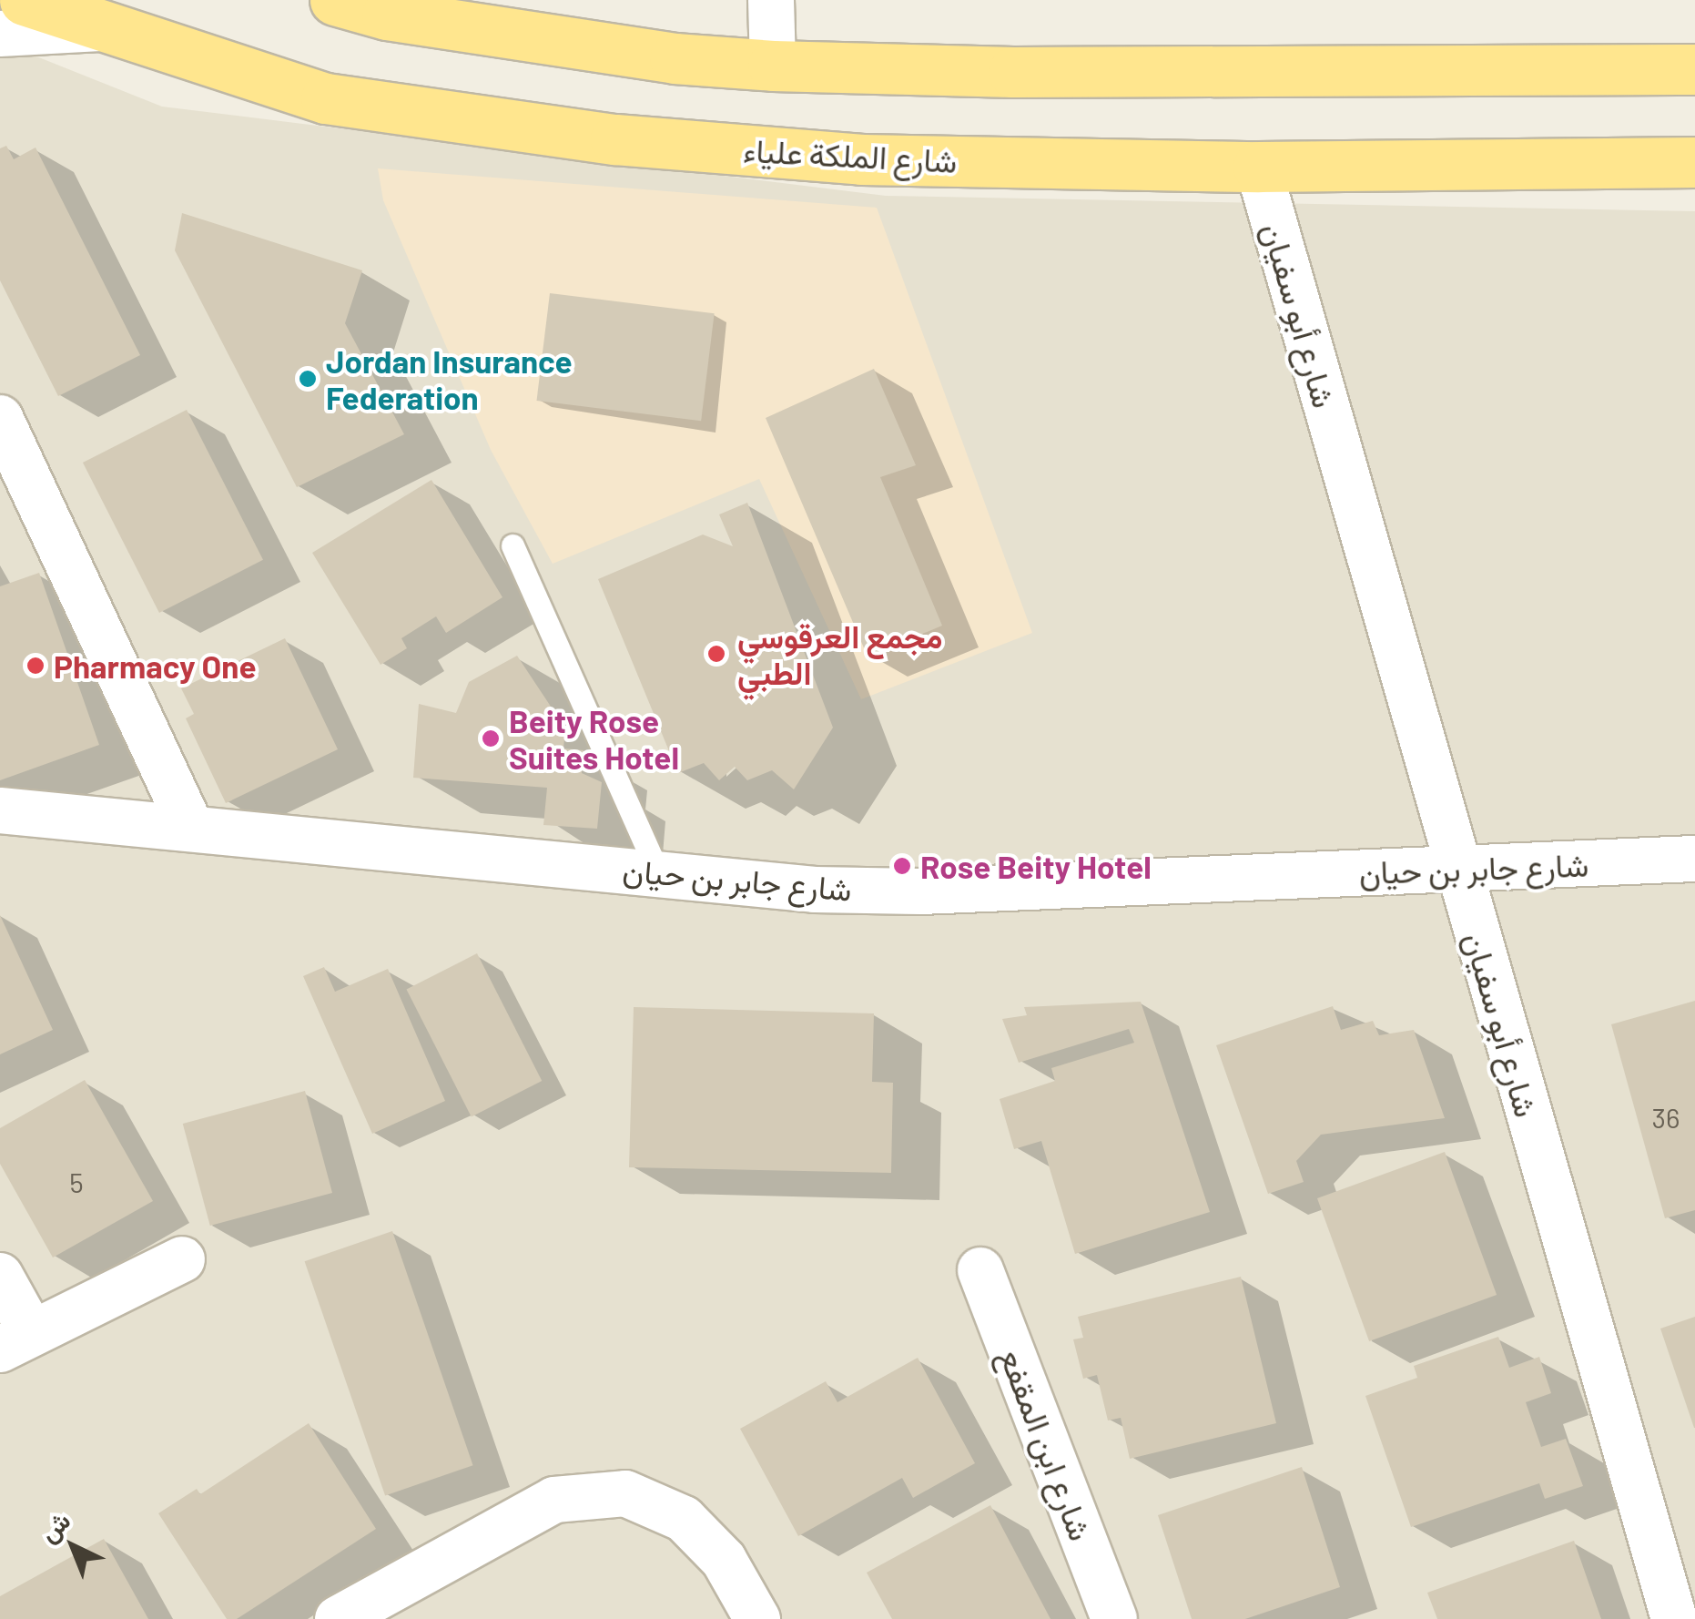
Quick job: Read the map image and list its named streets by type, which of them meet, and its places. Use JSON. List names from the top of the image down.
{
  "streets": {
    "main road": ["شارع الملكة علياء"],
    "street": ["شارع أبو سفيان", "شارع جابر بن حيان", "شارع ابن المقفع"]
  },
  "crossings": [
    ["شارع الملكة علياء", "شارع أبو سفيان"],
    ["شارع أبو سفيان", "شارع جابر بن حيان"]
  ],
  "places": [
    "Jordan Insurance Federation",
    "مجمع العرقوسي الطبي",
    "Pharmacy One",
    "Beity Rose Suites Hotel",
    "Rose Beity Hotel"
  ],
  "house_numbers": ["36", "5"],
  "north": "top left"
}
